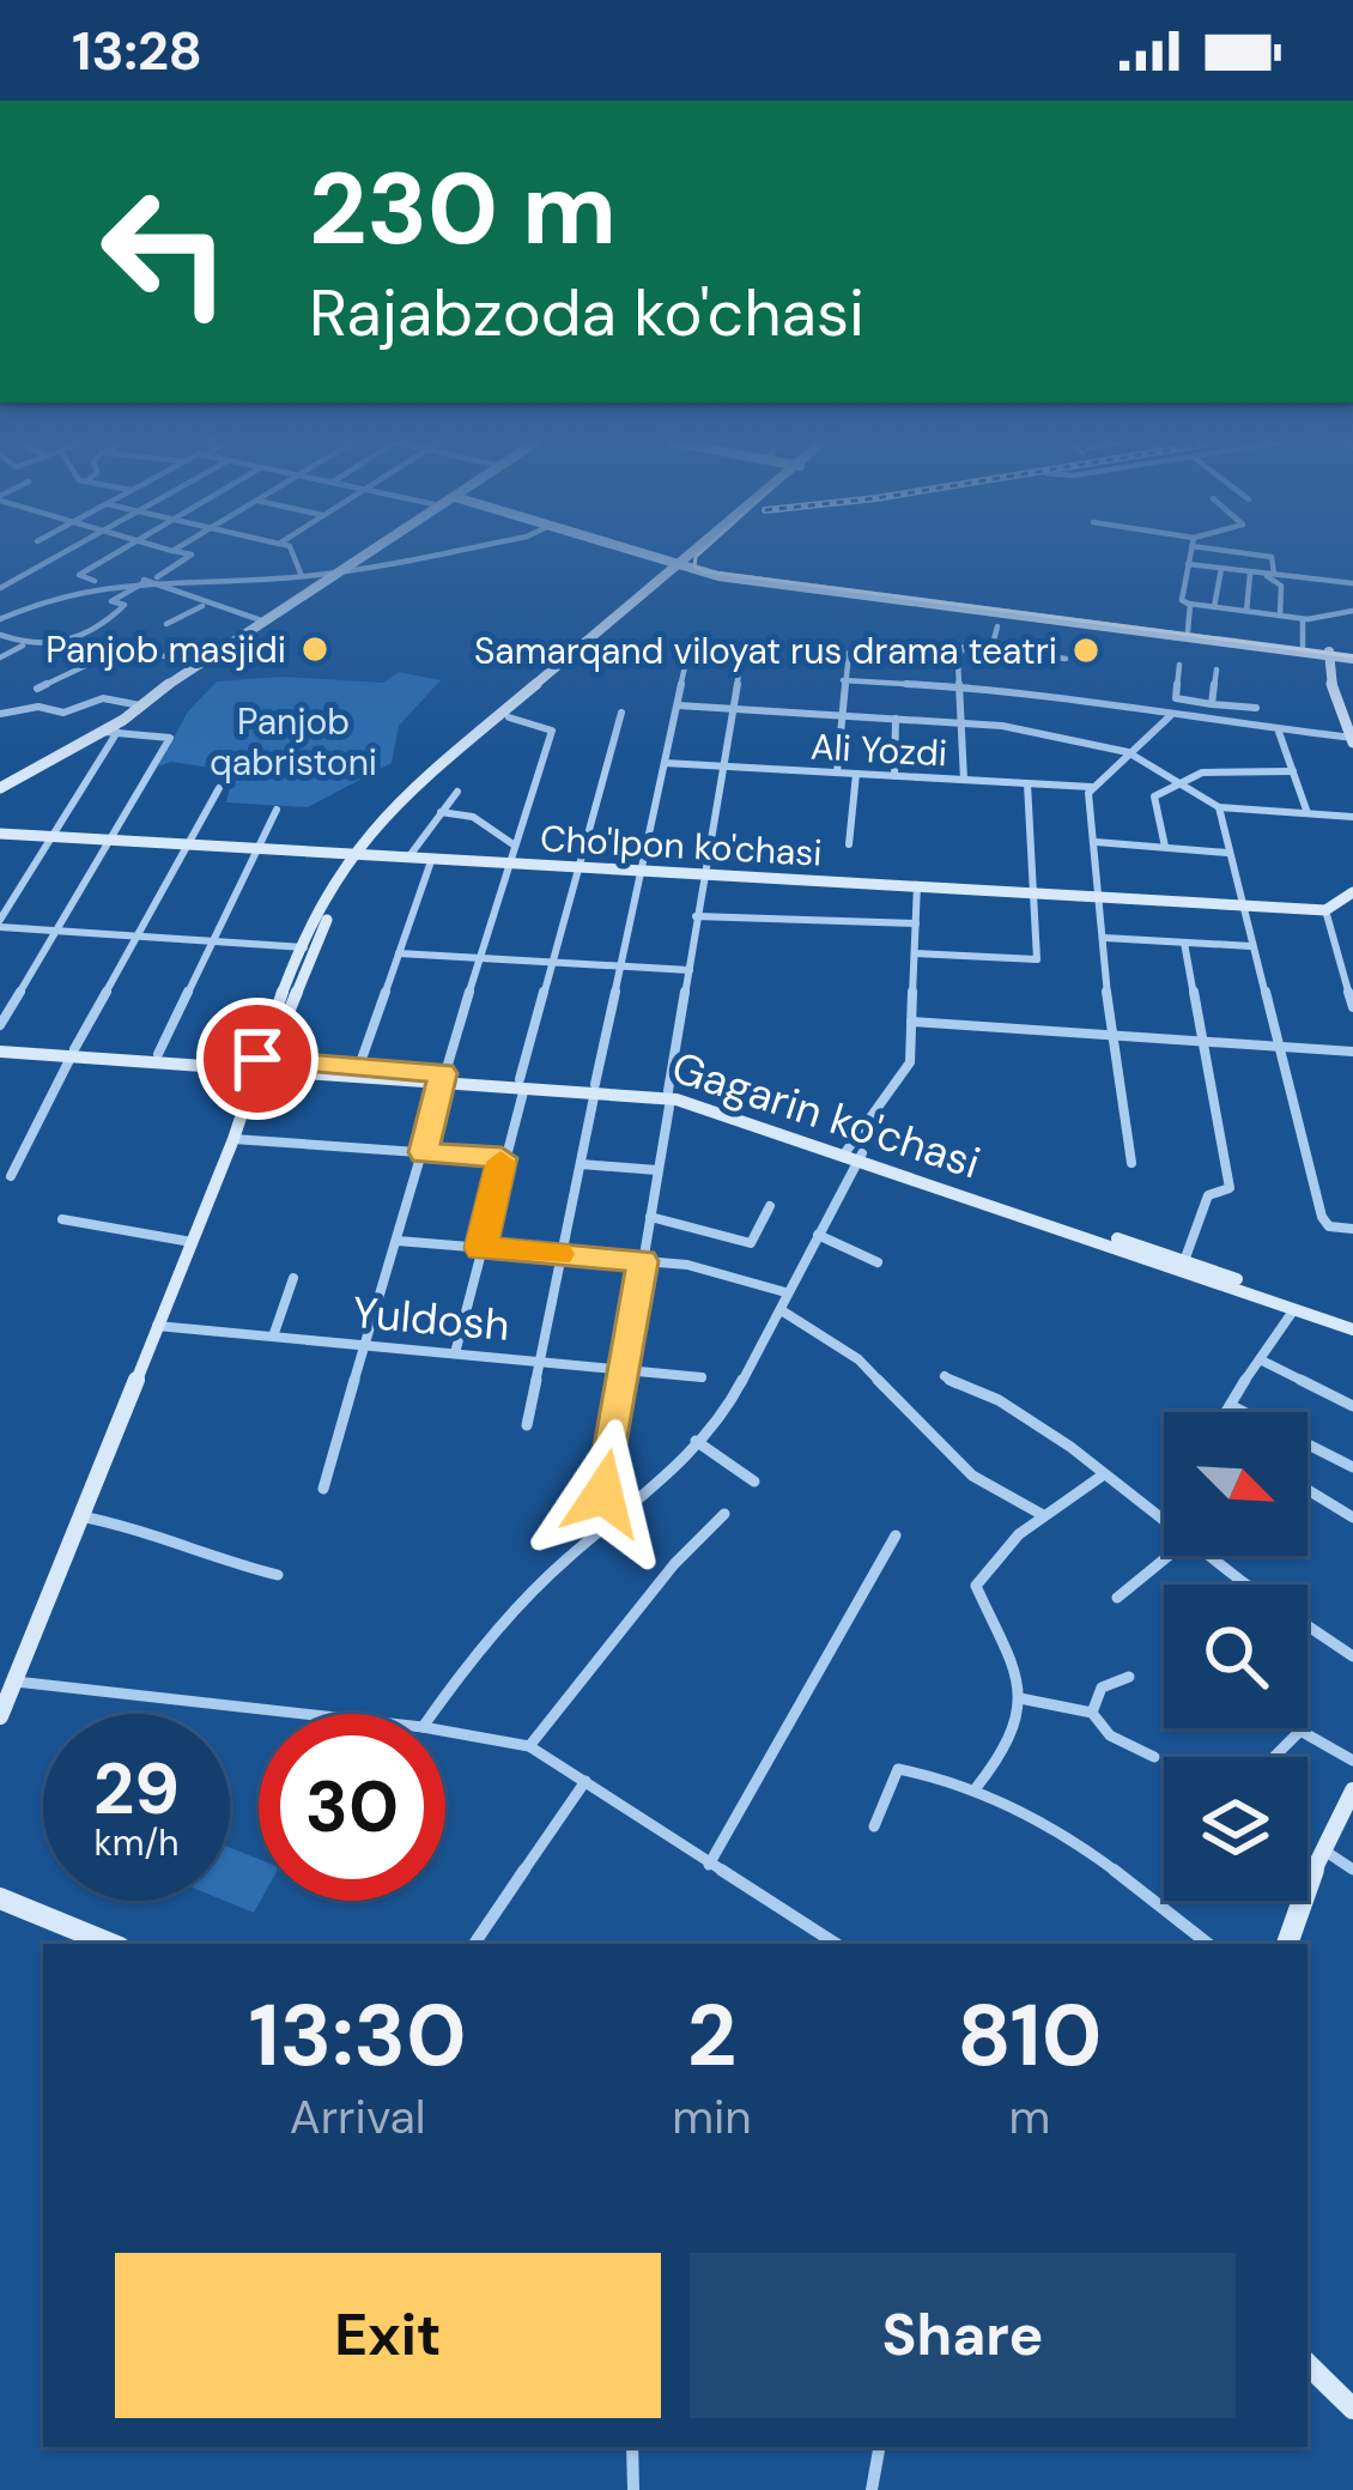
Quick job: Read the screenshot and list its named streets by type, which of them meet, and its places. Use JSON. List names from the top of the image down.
{
  "streets": {
    "main road": ["Cho'lpon ko'chasi", "Gagarin ko'chasi"],
    "street": ["Ali Yozdi", "Yuldosh"]
  },
  "parks": ["Panjob qabristoni"],
  "places": ["Panjob masjidi", "Samarqand viloyat rus drama teatri"],
  "north": "bottom right",
  "page": {
    "status": "13:28",
    "turn": ["230 m", "Rajabzoda ko'chasi"],
    "speed": "29 km/h",
    "limit": "30",
    "eta": [
      "13:30",
      "Arrival",
      "2",
      "min",
      "810",
      "m"
    ],
    "buttons": ["Exit", "Share"]
  }
}
